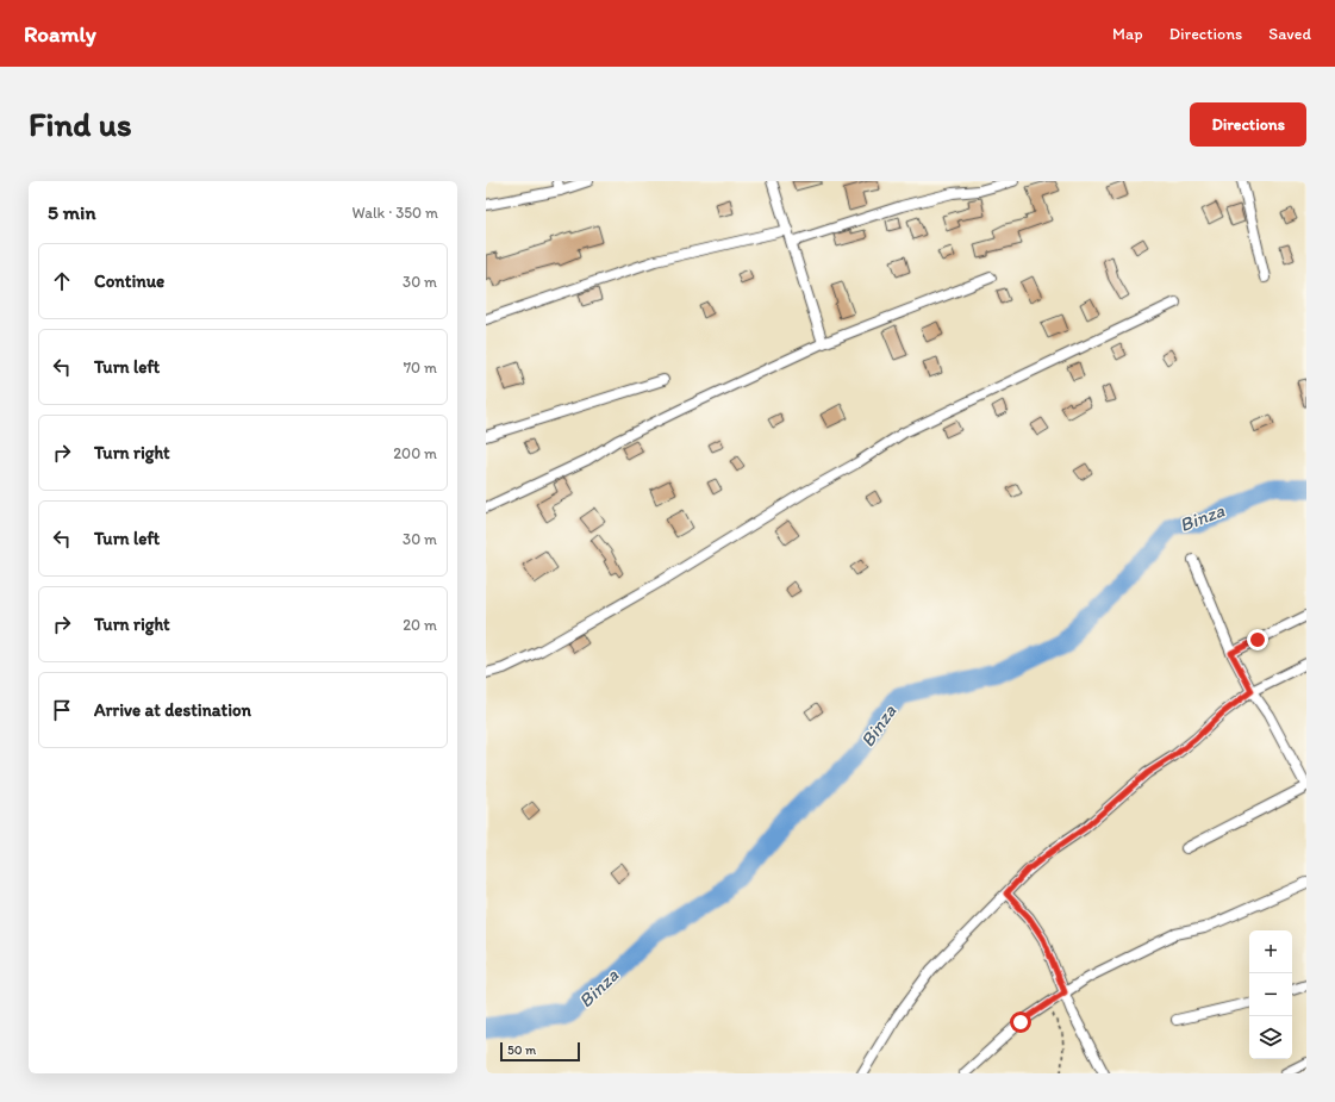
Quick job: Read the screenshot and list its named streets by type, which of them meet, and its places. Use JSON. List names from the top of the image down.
{
  "water": ["Binza"],
  "scale_bar": "50 m",
  "page": {
    "header": "Roamly",
    "nav": ["Map", "Directions", "Saved"],
    "buttons": "Directions",
    "title": "Find us",
    "heading": ["5 min", "Walk · 350 m"],
    "list": [
      ["Continue", "30 m"],
      ["Turn left", "70 m"],
      ["Turn right", "200 m"],
      ["Turn left", "30 m"],
      ["Turn right", "20 m"],
      "Arrive at destination"
    ],
    "map_buttons": ["+", "−"],
    "scale": "50 m"
  }
}
